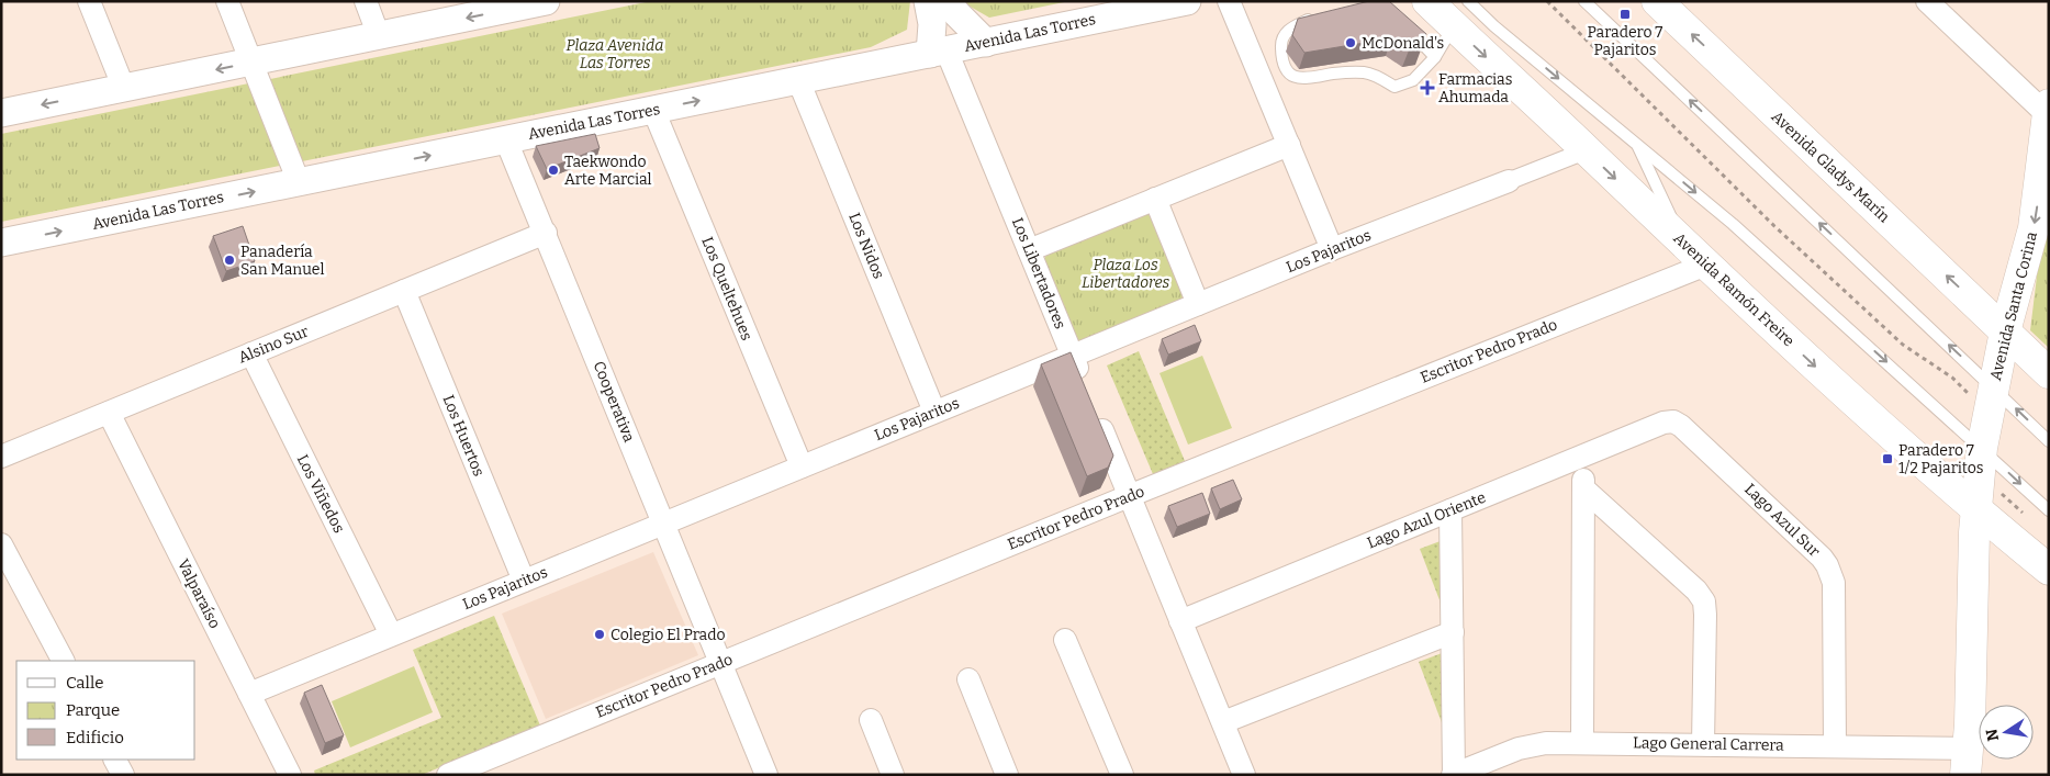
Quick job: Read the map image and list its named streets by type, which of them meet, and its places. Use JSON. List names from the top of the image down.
{
  "streets": {
    "main road": ["Avenida Gladys Marín", "Avenida Ramón Freire", "Avenida Santa Corina"],
    "street": [
      "Avenida Las Torres",
      "Los Nidos",
      "Los Pajaritos",
      "Los Libertadores",
      "Los Queltehues",
      "Alsino Sur",
      "Escritor Pedro Prado",
      "Cooperativa",
      "Los Huertos",
      "Los Viñedos",
      "Lago Azul Oriente",
      "Lago Azul Sur",
      "Valparaíso",
      "Lago General Carrera"
    ]
  },
  "crossings": [
    ["Avenida Las Torres", "Los Nidos"],
    ["Avenida Las Torres", "Los Libertadores"],
    ["Avenida Las Torres", "Los Queltehues"],
    ["Avenida Las Torres", "Cooperativa"],
    ["Avenida Gladys Marín", "Avenida Santa Corina"],
    ["Los Nidos", "Los Pajaritos"],
    ["Los Pajaritos", "Los Libertadores"],
    ["Los Pajaritos", "Los Queltehues"],
    ["Los Pajaritos", "Avenida Ramón Freire"],
    ["Los Pajaritos", "Cooperativa"],
    ["Los Pajaritos", "Los Huertos"],
    ["Los Pajaritos", "Los Viñedos"],
    ["Los Pajaritos", "Valparaíso"],
    ["Avenida Ramón Freire", "Avenida Santa Corina"],
    ["Avenida Ramón Freire", "Escritor Pedro Prado"],
    ["Avenida Santa Corina", "Lago General Carrera"],
    ["Alsino Sur", "Cooperativa"],
    ["Alsino Sur", "Los Huertos"],
    ["Alsino Sur", "Los Viñedos"],
    ["Alsino Sur", "Valparaíso"],
    ["Escritor Pedro Prado", "Cooperativa"],
    ["Lago Azul Oriente", "Lago Azul Sur"],
    ["Lago Azul Sur", "Lago General Carrera"]
  ],
  "one_way": ["Avenida Gladys Marín", "Avenida Ramón Freire"],
  "parks": ["Plaza Avenida Las Torres", "Plaza Los Libertadores"],
  "places": {
    "transit": ["Paradero 7 Pajaritos", "Paradero 7 1/2 Pajaritos"],
    "other": [
      "McDonald's",
      "Taekwondo Arte Marcial",
      "Panadería San Manuel",
      "Colegio El Prado"
    ],
    "health": ["Farmacias Ahumada"]
  },
  "legend": ["Calle", "Parque", "Edificio"],
  "north": "left"
}
